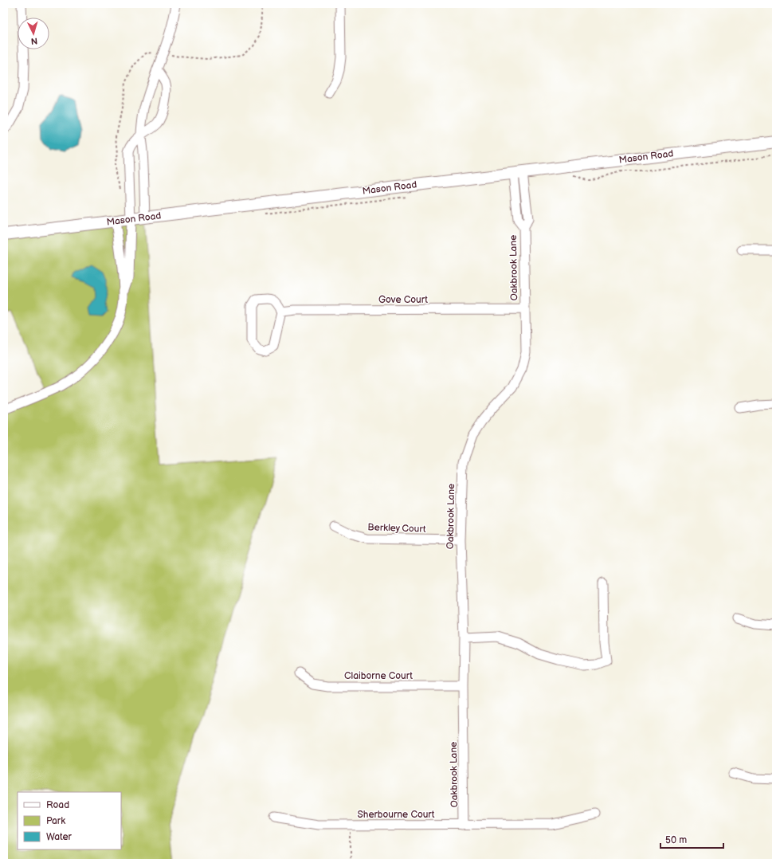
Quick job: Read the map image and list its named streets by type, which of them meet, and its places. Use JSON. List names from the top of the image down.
{
  "streets": {
    "main road": ["Mason Road"],
    "street": [
      "Oakbrook Lane",
      "Gove Court",
      "Berkley Court",
      "Claiborne Court",
      "Sherbourne Court"
    ]
  },
  "crossings": [
    ["Mason Road", "Oakbrook Lane"],
    ["Oakbrook Lane", "Gove Court"],
    ["Oakbrook Lane", "Berkley Court"],
    ["Oakbrook Lane", "Claiborne Court"],
    ["Oakbrook Lane", "Sherbourne Court"]
  ],
  "legend": ["Road", "Park", "Water"],
  "scale_bar": "50 m",
  "north": "bottom"
}
